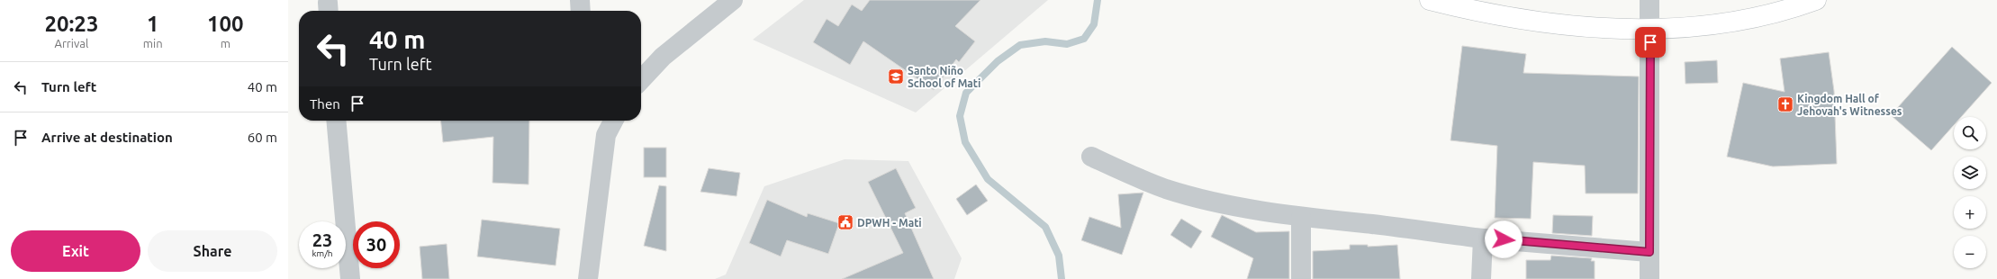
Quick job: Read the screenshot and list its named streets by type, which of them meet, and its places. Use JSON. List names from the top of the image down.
{
  "places": {
    "school or university": ["Santo Niño School of Mati"],
    "church": ["Kingdom Hall of Jehovah's Witnesses"],
    "public building": ["DPWH - Mati"]
  },
  "page": {
    "eta": [
      "20:23",
      "Arrival",
      "1",
      "min",
      "100",
      "m"
    ],
    "turn": ["40 m", "Turn left"],
    "list": [
      {
        "name": "Turn left",
        "value": "40 m"
      },
      {
        "name": "Arrive at destination",
        "value": "60 m"
      }
    ],
    "then": "Then",
    "map_buttons": ["+", "−"],
    "speed": "23 km/h",
    "limit": "30",
    "buttons": ["Exit", "Share"]
  }
}
